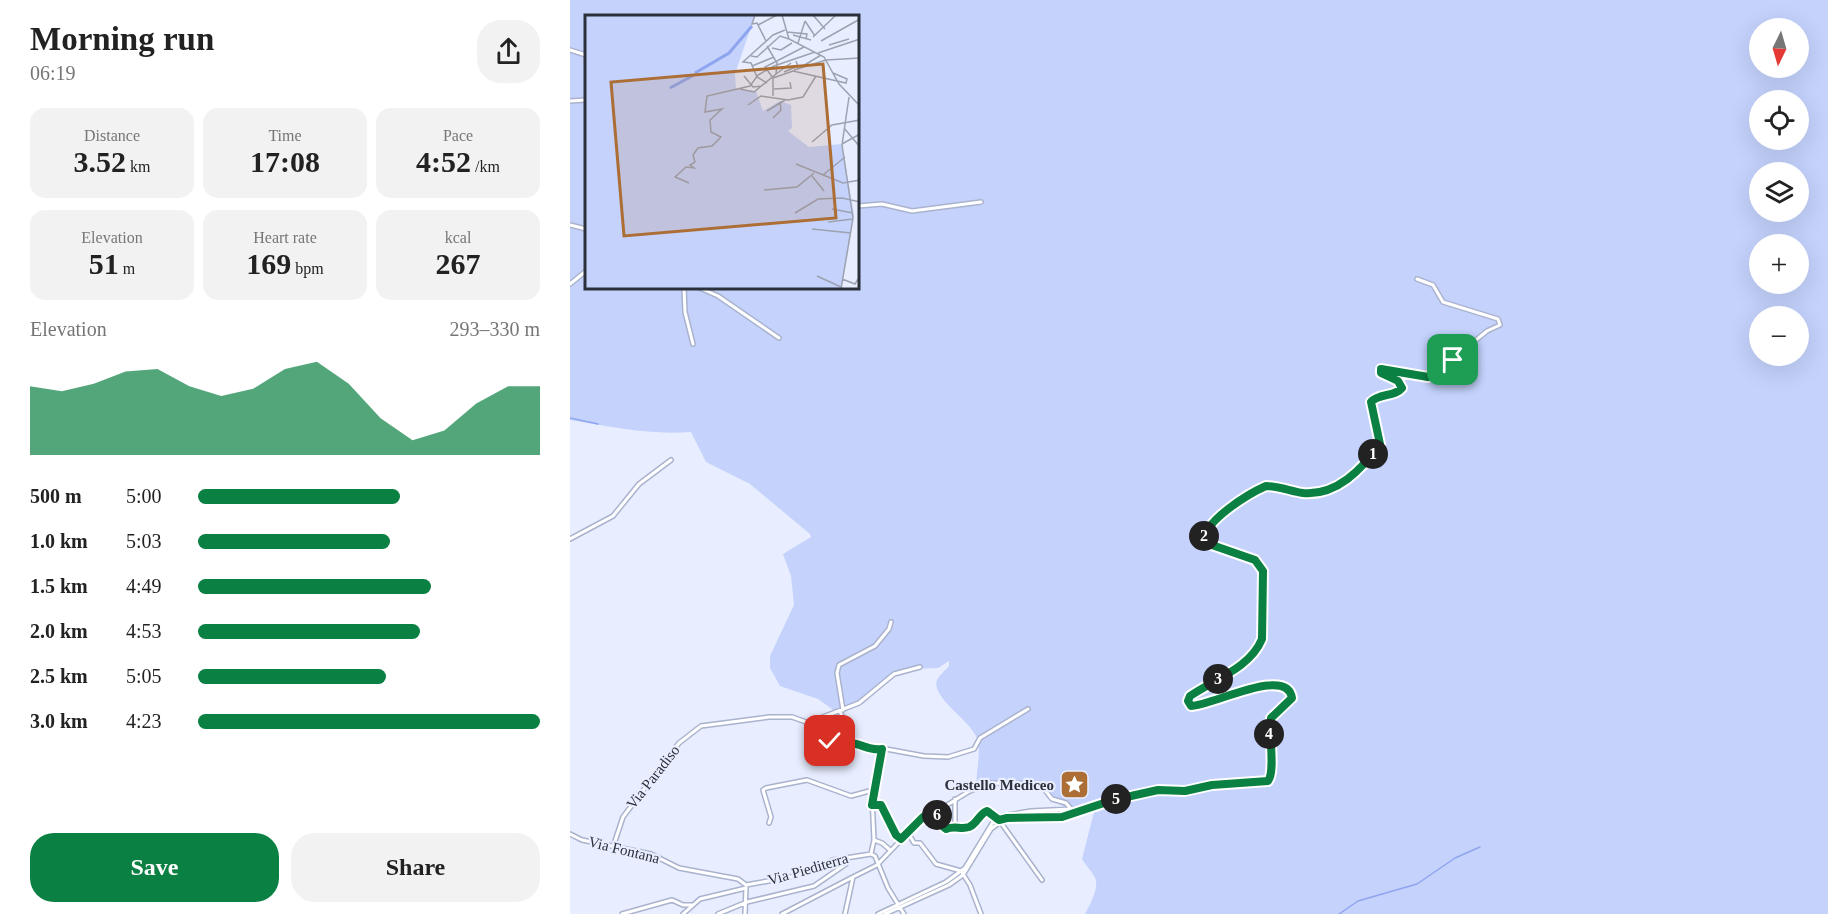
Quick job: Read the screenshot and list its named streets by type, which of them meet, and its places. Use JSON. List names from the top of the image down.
{
  "streets": {
    "street": ["Via Paradiso", "Via Fontana", "Via Piediterra"]
  },
  "crossings": [
    ["Via Paradiso", "Via Fontana"],
    ["Via Fontana", "Via Piediterra"]
  ],
  "places": {
    "place": ["Castello Mediceo"]
  },
  "north": "bottom",
  "page": {
    "heading": ["Morning run", "06:19"],
    "map_buttons": ["+", "−"],
    "stats": [
      ["Distance", "3.52 km"],
      ["Time", "17:08"],
      ["Pace", "4:52 /km"],
      ["Elevation", "51 m"],
      ["Heart rate", "169 bpm"],
      ["kcal", "267"]
    ],
    "chart": ["Elevation", "293–330 m"],
    "pins": [
      "1",
      "2",
      "3",
      "4",
      "5",
      "6"
    ],
    "list": [
      {
        "name": "500 m",
        "note": "5:00"
      },
      {
        "name": "1.0 km",
        "note": "5:03"
      },
      {
        "name": "1.5 km",
        "note": "4:49"
      },
      {
        "name": "2.0 km",
        "note": "4:53"
      },
      {
        "name": "2.5 km",
        "note": "5:05"
      },
      {
        "name": "3.0 km",
        "note": "4:23"
      }
    ],
    "buttons": ["Save", "Share"]
  }
}
